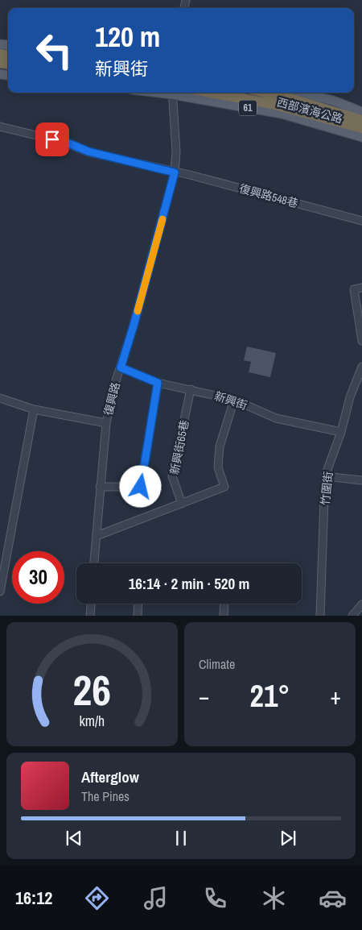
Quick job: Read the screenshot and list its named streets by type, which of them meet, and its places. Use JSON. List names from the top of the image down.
{
  "streets": {
    "highway": ["61"],
    "main road": ["西部濱海公路"],
    "street": [
      "復興路548巷",
      "復興路",
      "新興街",
      "新興街65巷",
      "竹圍街"
    ]
  },
  "crossings": [
    ["61", "西部濱海公路"],
    ["復興路548巷", "復興路"],
    ["復興路", "新興街"],
    ["新興街", "新興街65巷"],
    ["新興街", "竹圍街"]
  ],
  "page": {
    "turn": ["120 m", "新興街"],
    "limit": "30",
    "trip": "16:14 · 2 min · 520 m",
    "tile": "Climate",
    "heat": ["−", "21°", "+"],
    "song": ["Afterglow", "The Pines"],
    "tabs": "16:12",
    "gauge": ["26", "km/h"]
  }
}
